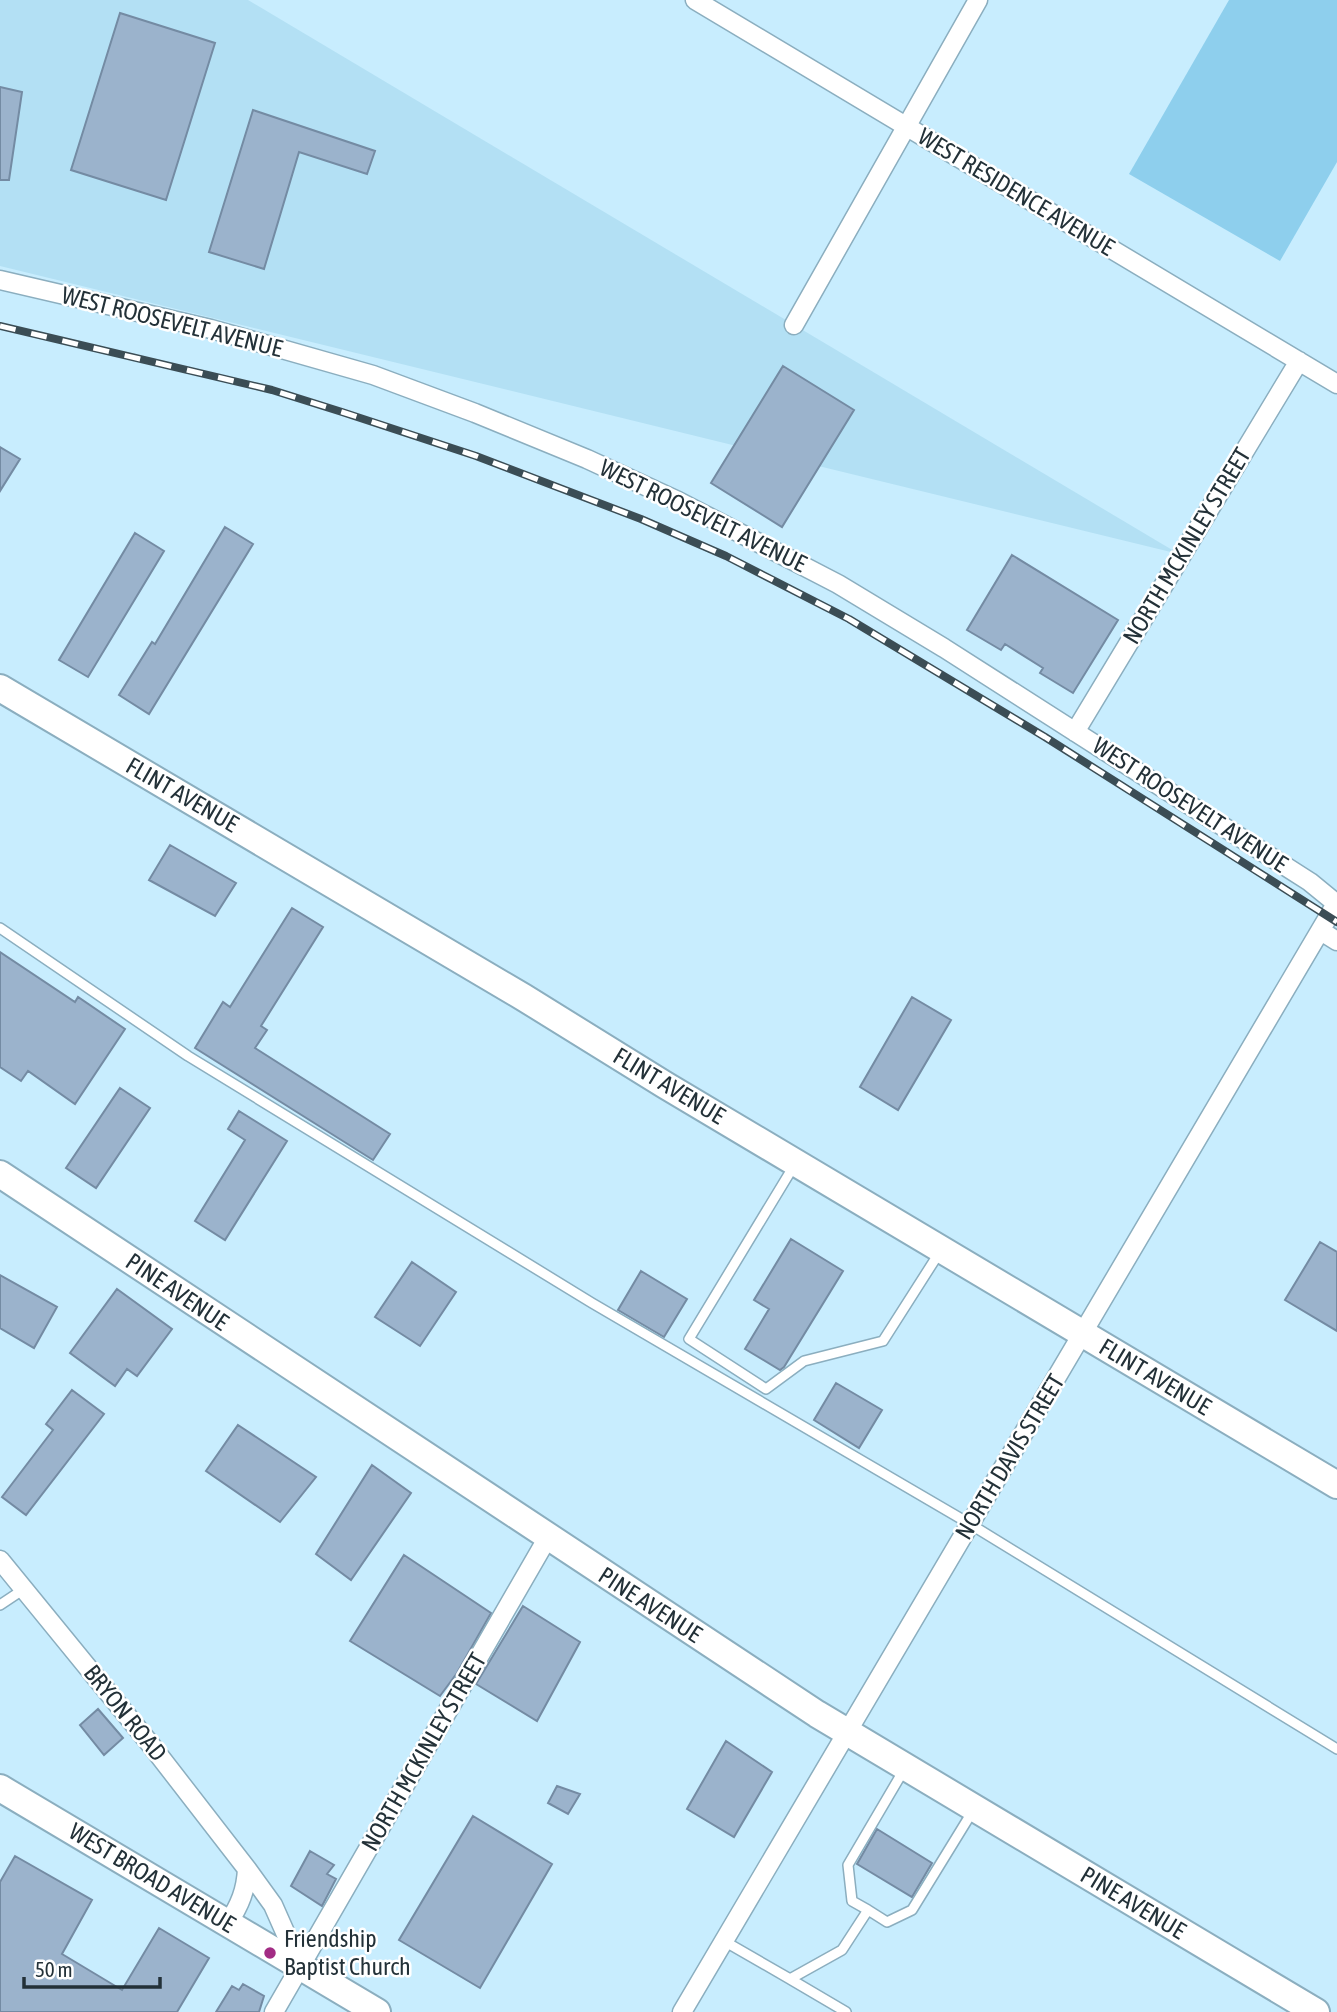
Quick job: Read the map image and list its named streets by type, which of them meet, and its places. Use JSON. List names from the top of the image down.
{
  "streets": {
    "main road": ["FLINT AVENUE", "PINE AVENUE", "WEST BROAD AVENUE"],
    "street": [
      "WEST RESIDENCE AVENUE",
      "WEST ROOSEVELT AVENUE",
      "NORTH MCKINLEY STREET",
      "NORTH DAVIS STREET",
      "BRYON ROAD"
    ]
  },
  "crossings": [
    ["WEST RESIDENCE AVENUE", "NORTH MCKINLEY STREET"],
    ["WEST ROOSEVELT AVENUE", "NORTH MCKINLEY STREET"],
    ["WEST ROOSEVELT AVENUE", "NORTH DAVIS STREET"],
    ["NORTH MCKINLEY STREET", "PINE AVENUE"],
    ["NORTH MCKINLEY STREET", "BRYON ROAD"],
    ["NORTH MCKINLEY STREET", "WEST BROAD AVENUE"],
    ["FLINT AVENUE", "NORTH DAVIS STREET"],
    ["PINE AVENUE", "NORTH DAVIS STREET"],
    ["BRYON ROAD", "WEST BROAD AVENUE"]
  ],
  "places": ["Friendship Baptist Church"],
  "scale_bar": "50 m"
}
